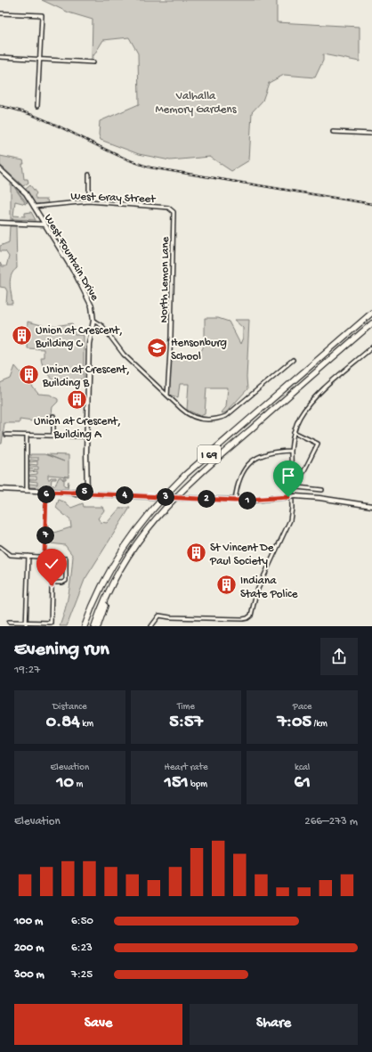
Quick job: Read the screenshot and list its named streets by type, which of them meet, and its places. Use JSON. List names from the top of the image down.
{
  "streets": {
    "highway": ["I 69"],
    "street": ["West Gray Street", "West Fountain Drive", "North Lemon Lane"]
  },
  "crossings": [
    ["West Gray Street", "West Fountain Drive"],
    ["West Gray Street", "North Lemon Lane"]
  ],
  "parks": ["Valhalla Memory Gardens"],
  "places": {
    "building": [
      "Union at Crescent, Building C",
      "Union at Crescent, Building B",
      "Union at Crescent, Building A",
      "St Vincent De Paul Society",
      "Indiana State Police"
    ],
    "school or university": ["Hensonburg School"]
  },
  "page": {
    "pins": [
      "5",
      "6",
      "4",
      "3",
      "2",
      "1",
      "7"
    ],
    "heading": ["Evening run", "19:27"],
    "stats": [
      ["Distance", "0.84 km"],
      ["Time", "5:57"],
      ["Pace", "7:05 /km"],
      ["Elevation", "10 m"],
      ["Heart rate", "151 bpm"],
      ["kcal", "61"]
    ],
    "chart": ["Elevation", "266–273 m"],
    "list": [
      {
        "name": "100 m",
        "note": "6:50"
      },
      {
        "name": "200 m",
        "note": "6:23"
      },
      {
        "name": "300 m",
        "note": "7:25"
      }
    ],
    "buttons": ["Save", "Share"]
  }
}
